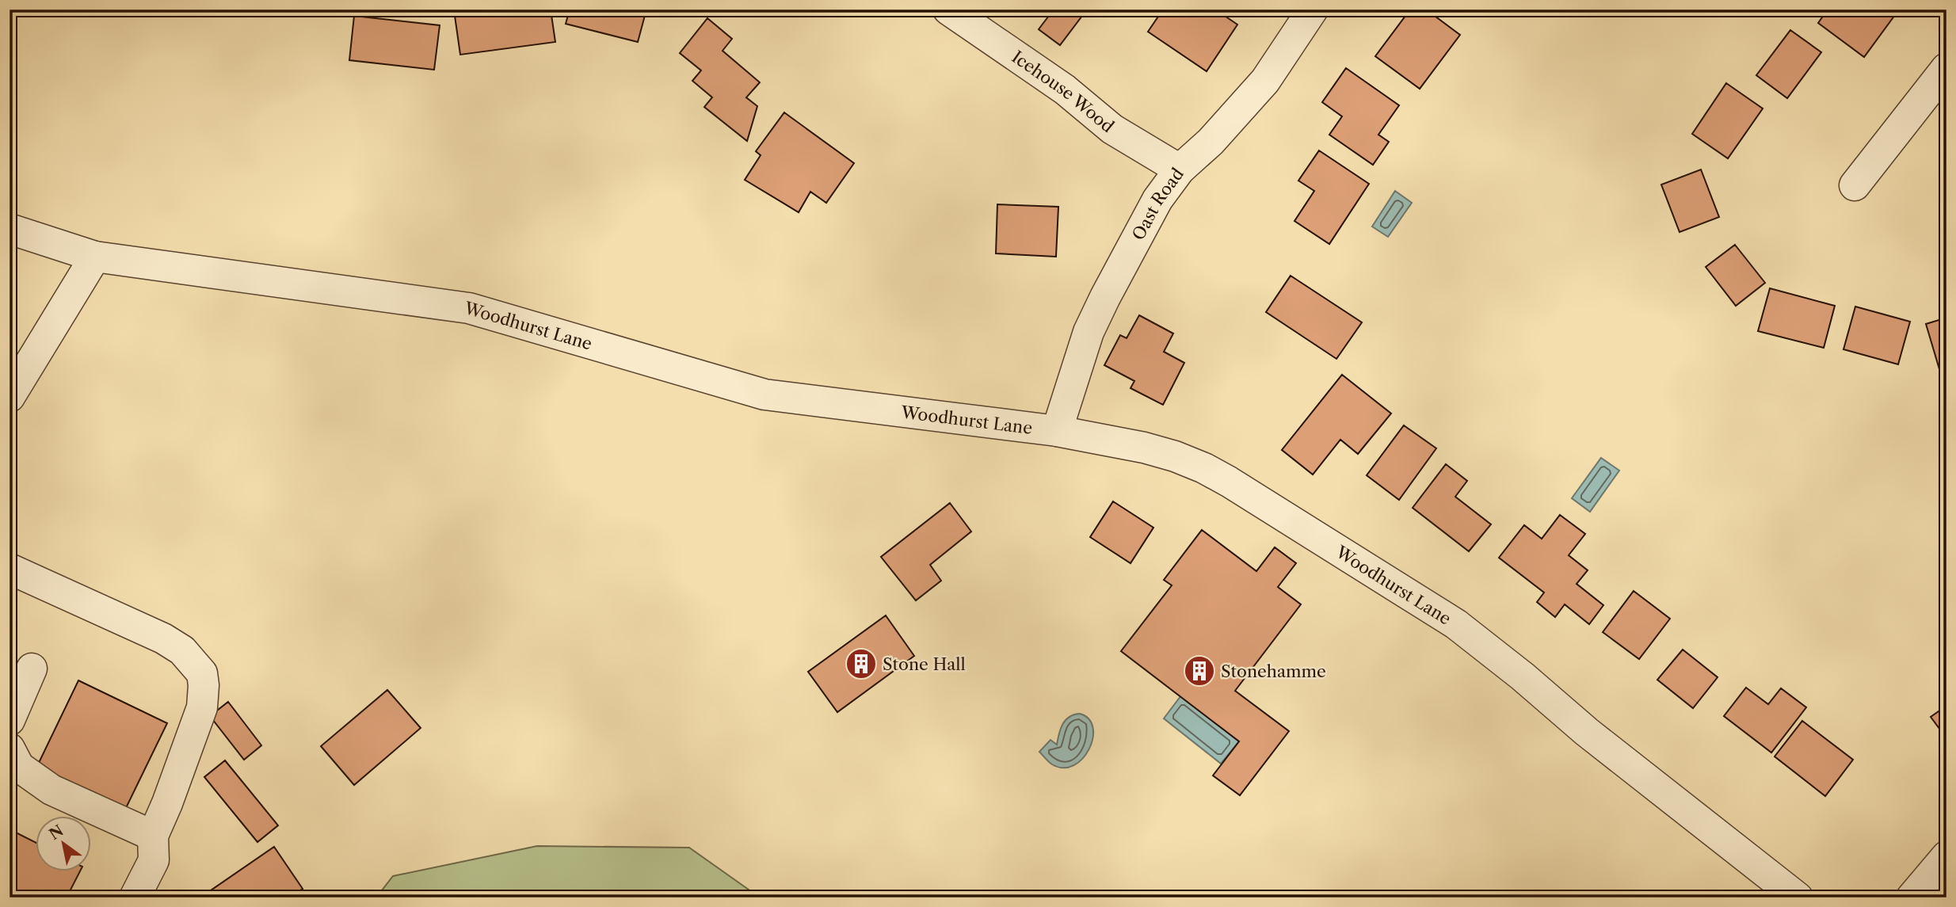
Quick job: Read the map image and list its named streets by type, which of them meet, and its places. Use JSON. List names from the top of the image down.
{
  "streets": {
    "street": ["Icehouse Wood", "Oast Road", "Woodhurst Lane"]
  },
  "crossings": [
    ["Icehouse Wood", "Oast Road"],
    ["Oast Road", "Woodhurst Lane"]
  ],
  "places": {
    "building": ["Stone Hall", "Stonehamme"]
  },
  "north": "top left"
}
